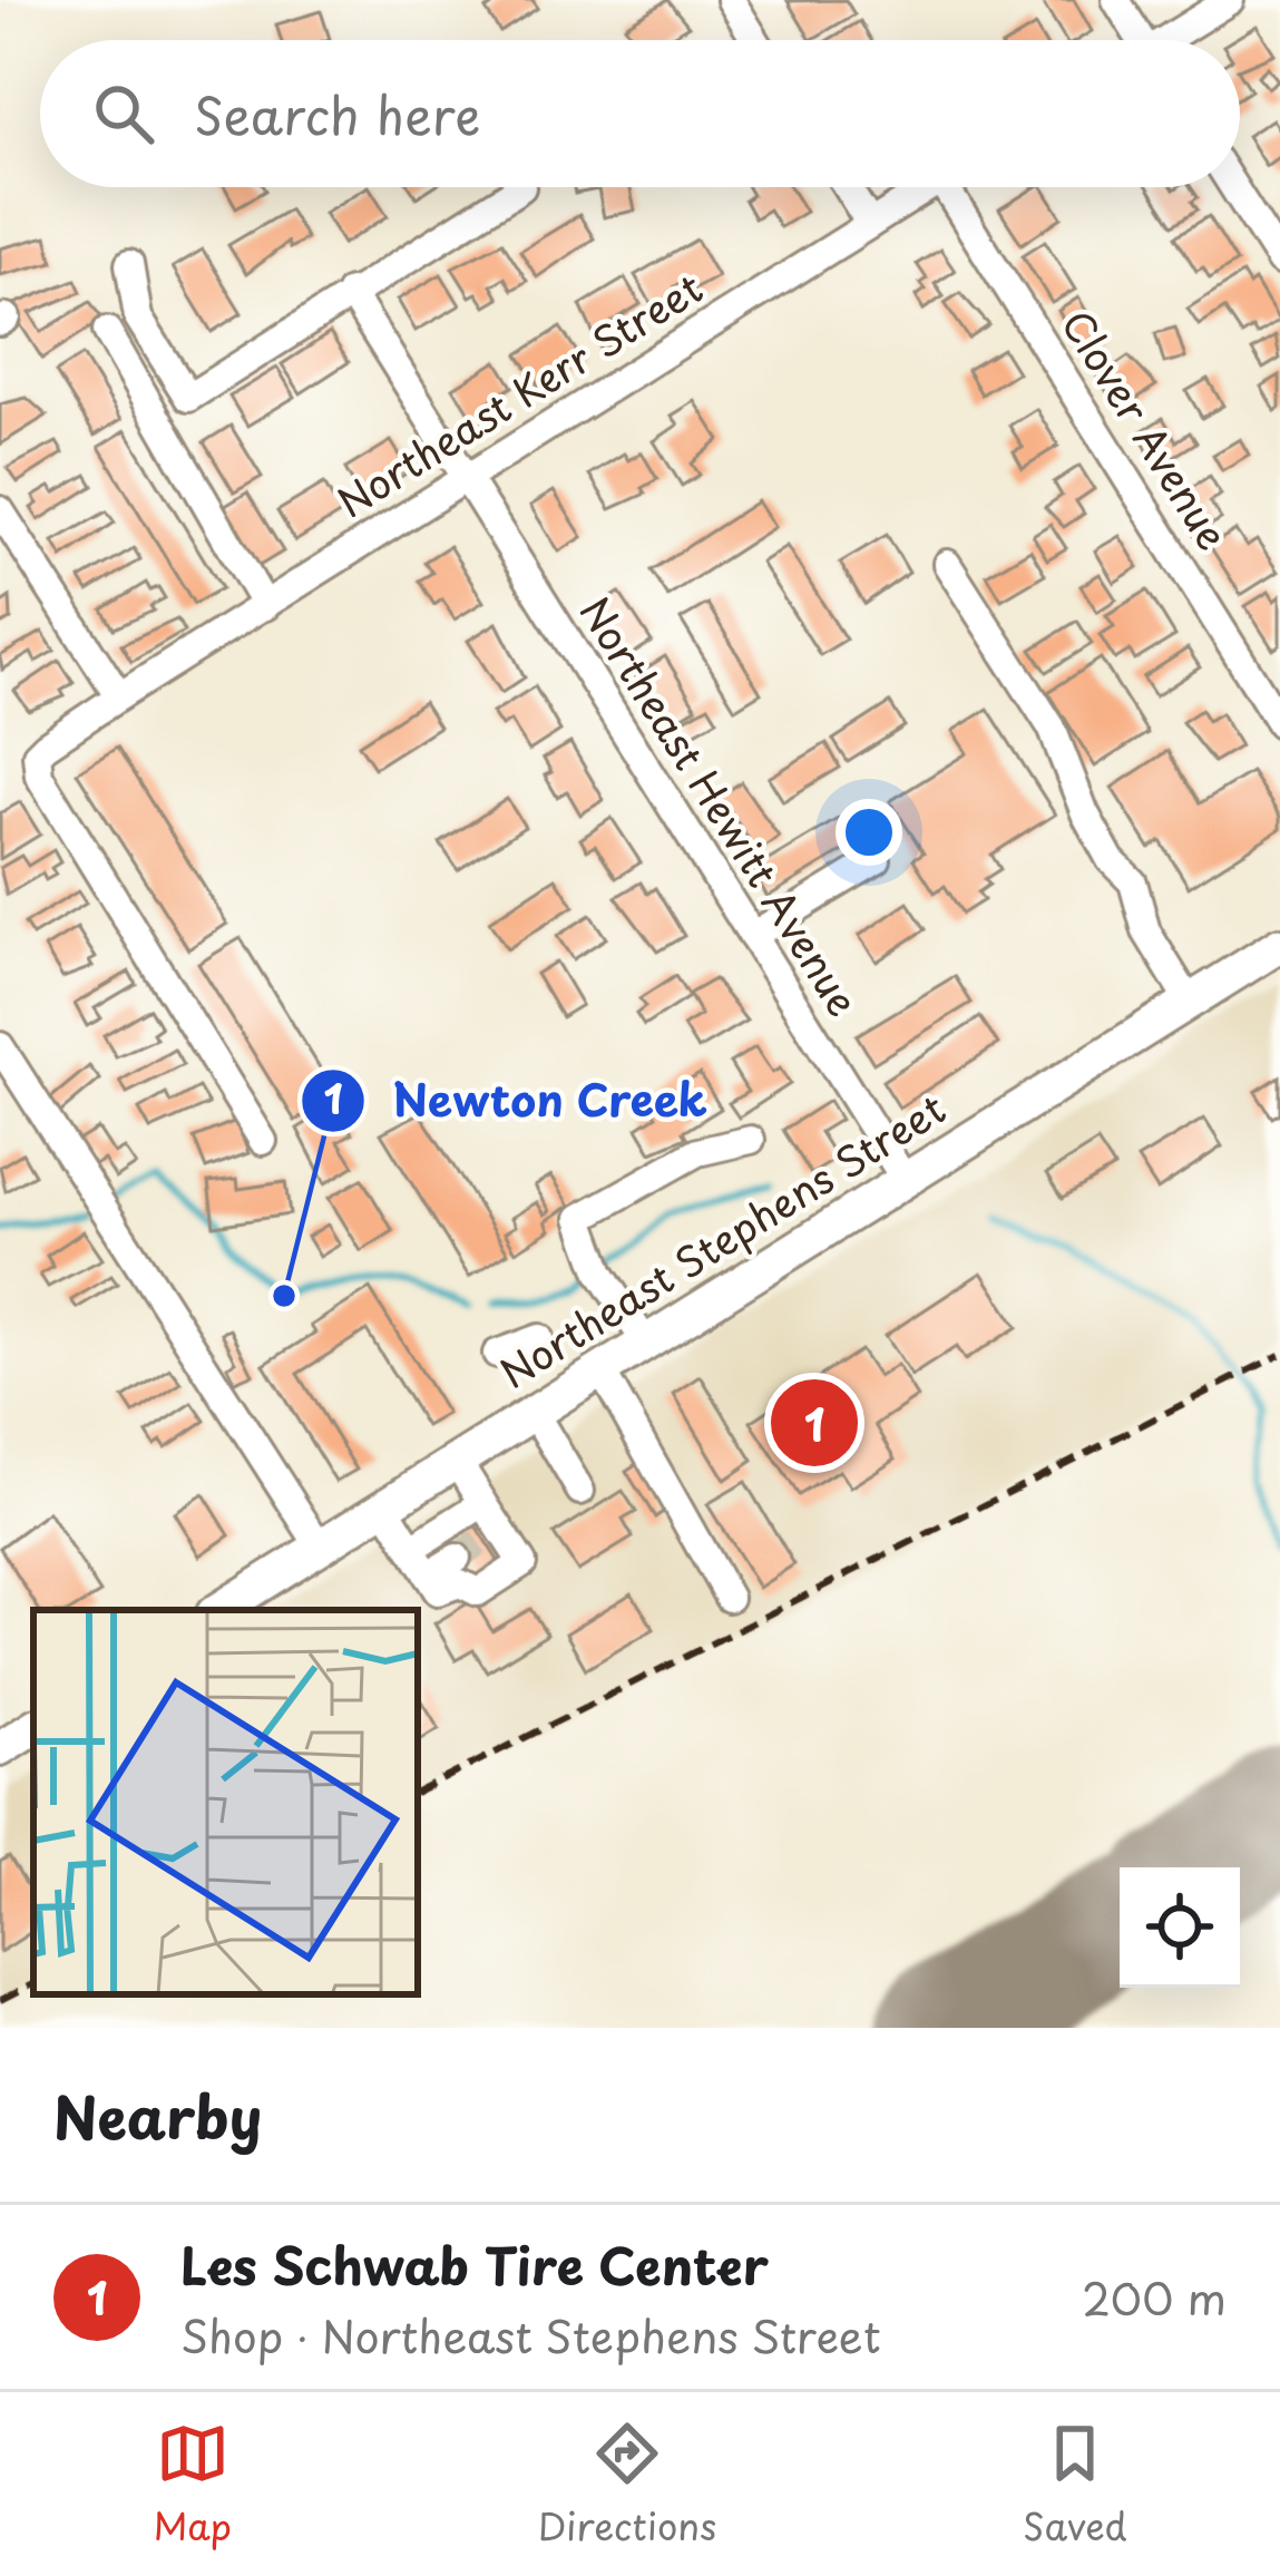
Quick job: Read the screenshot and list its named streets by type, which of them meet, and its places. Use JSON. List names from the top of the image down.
{
  "streets": {
    "main road": ["Northeast Stephens Street"],
    "street": ["Northeast Kerr Street", "Clover Avenue", "Northeast Hewitt Avenue"]
  },
  "crossings": [
    ["Northeast Kerr Street", "Northeast Hewitt Avenue"],
    ["Northeast Hewitt Avenue", "Northeast Stephens Street"]
  ],
  "places": ["Newton Creek"],
  "page": {
    "search": "Search here",
    "pins": "1",
    "heading": "Nearby",
    "list": [
      {
        "mark": "1",
        "name": "Les Schwab Tire Center",
        "note": "Shop · Northeast Stephens Street",
        "value": "200 m"
      }
    ],
    "nav": ["Map", "Directions", "Saved"]
  }
}
